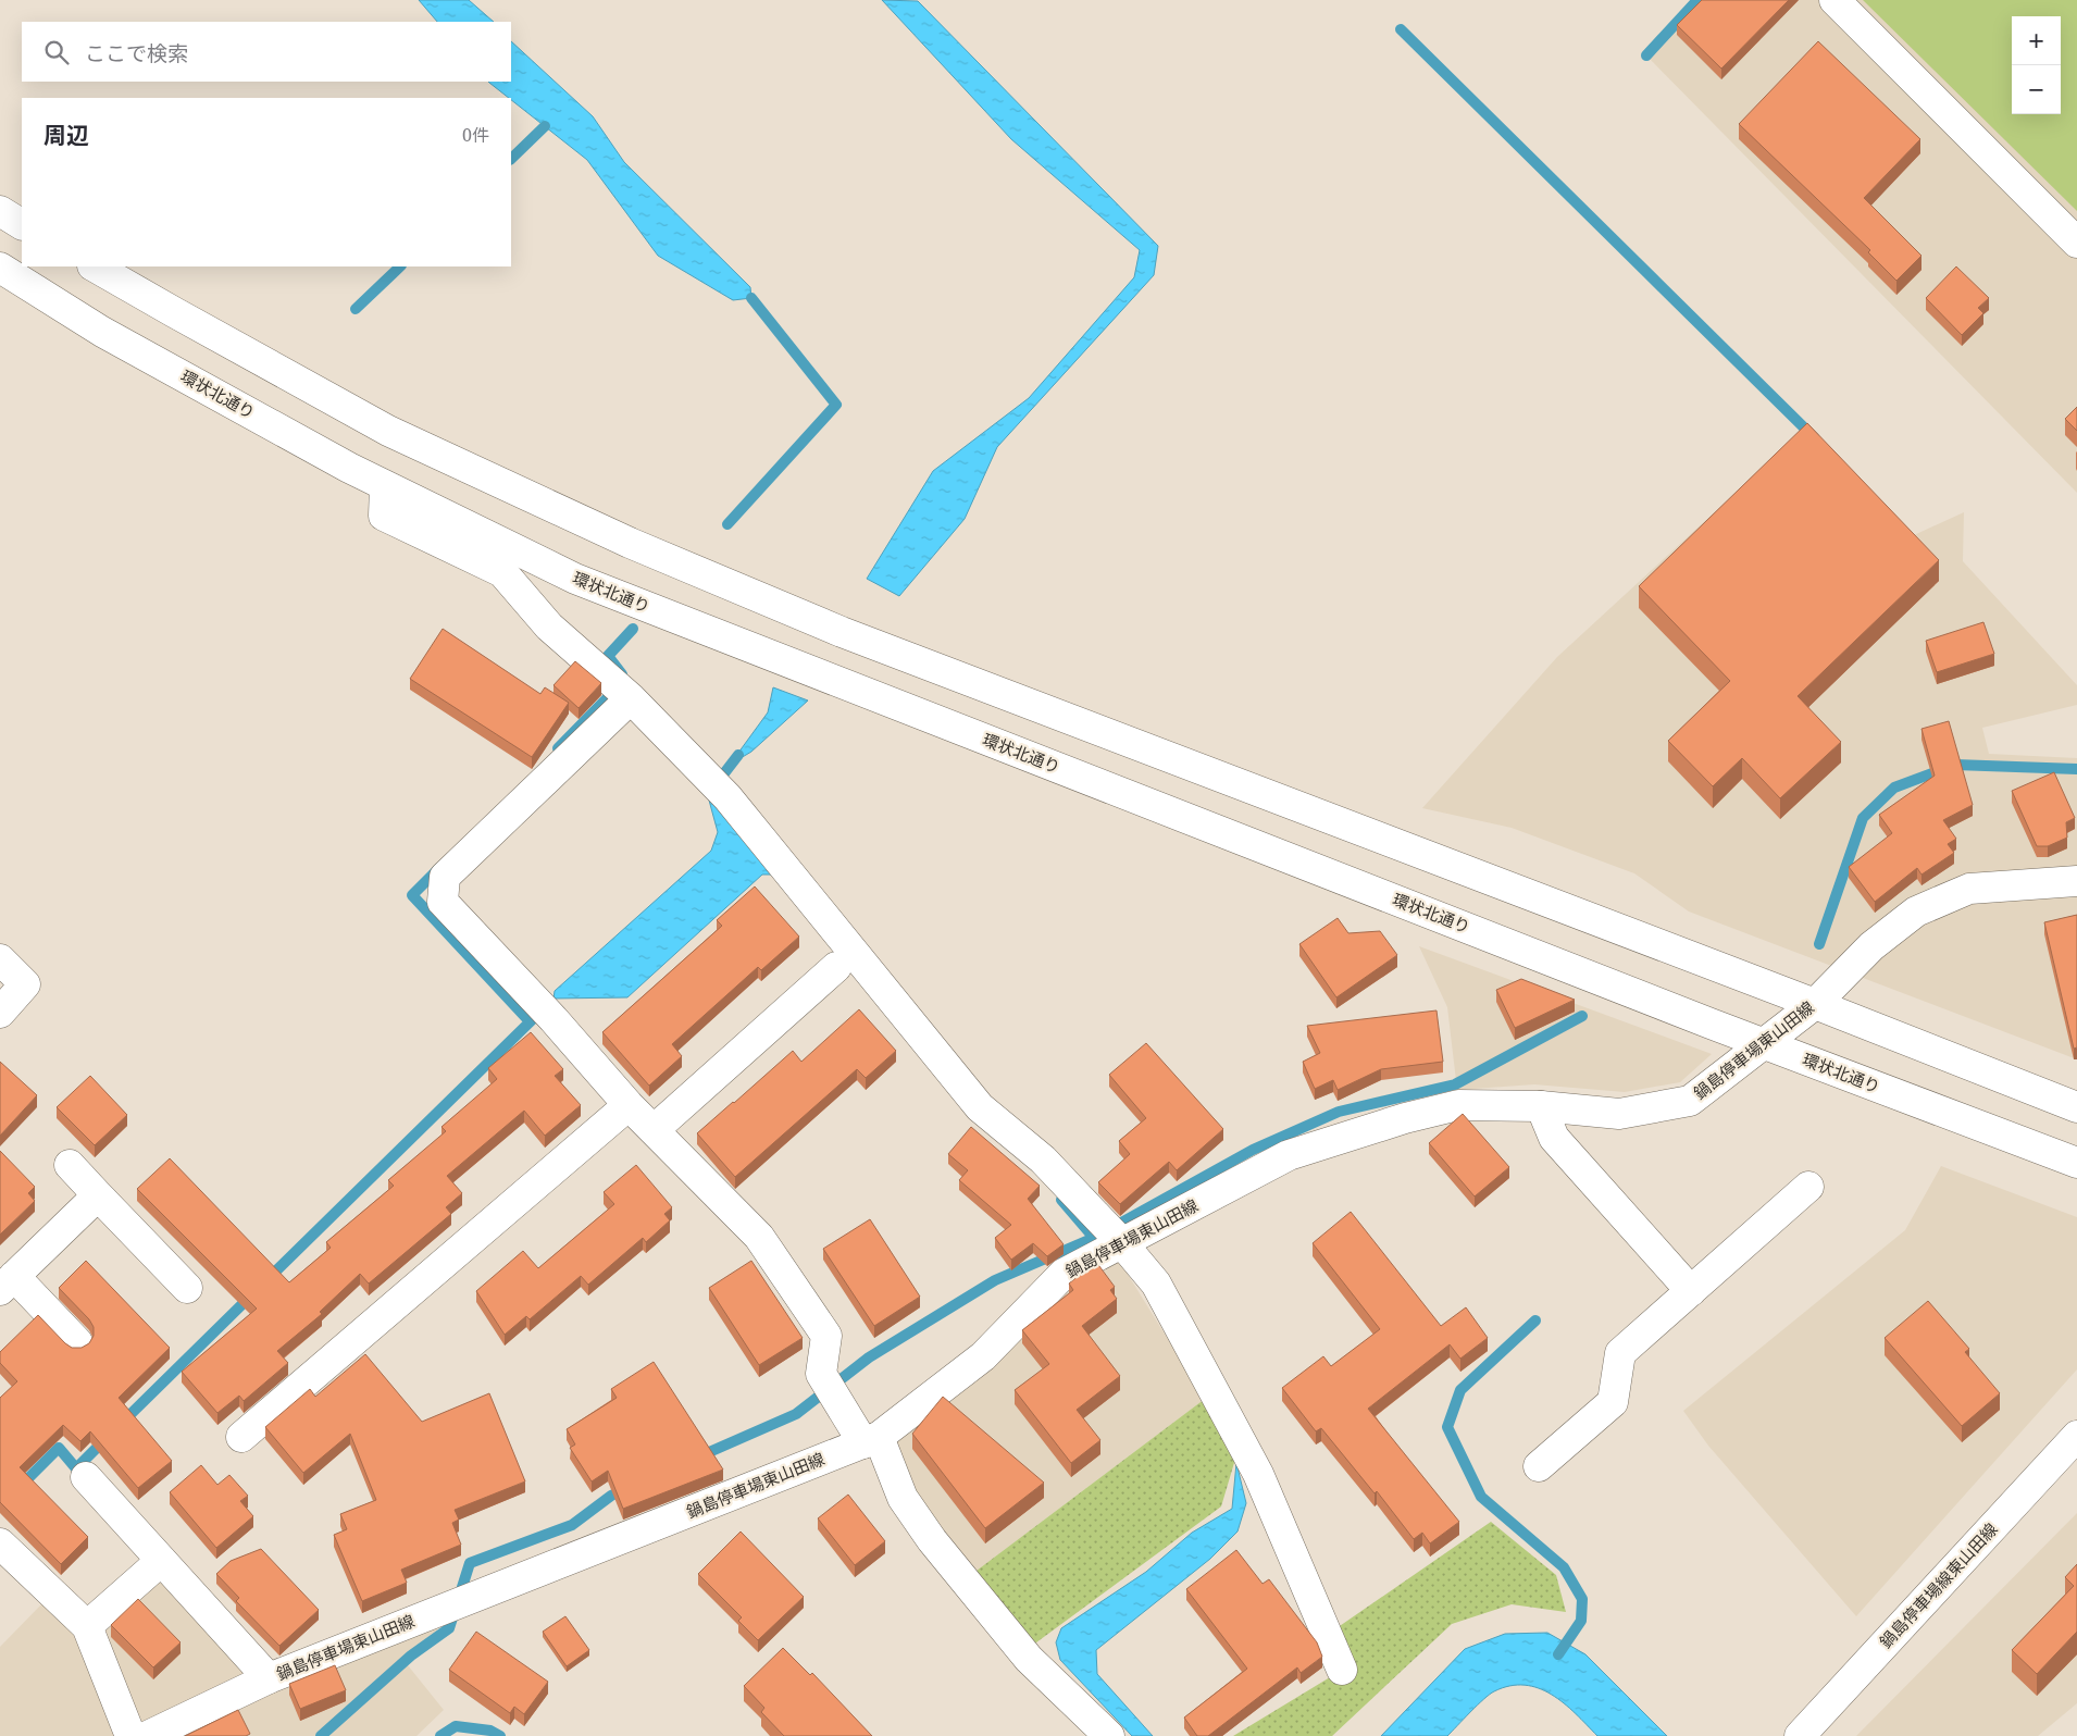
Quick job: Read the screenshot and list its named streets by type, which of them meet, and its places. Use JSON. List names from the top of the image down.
{
  "streets": {
    "main road": ["環状北通り", "鍋島停車場東山田線", "鍋島停車場線東山田線"]
  },
  "crossings": [
    ["環状北通り", "鍋島停車場東山田線"]
  ],
  "page": {
    "map_buttons": ["+", "−"],
    "search": "ここで検索",
    "heading": ["周辺", "0件"]
  }
}
